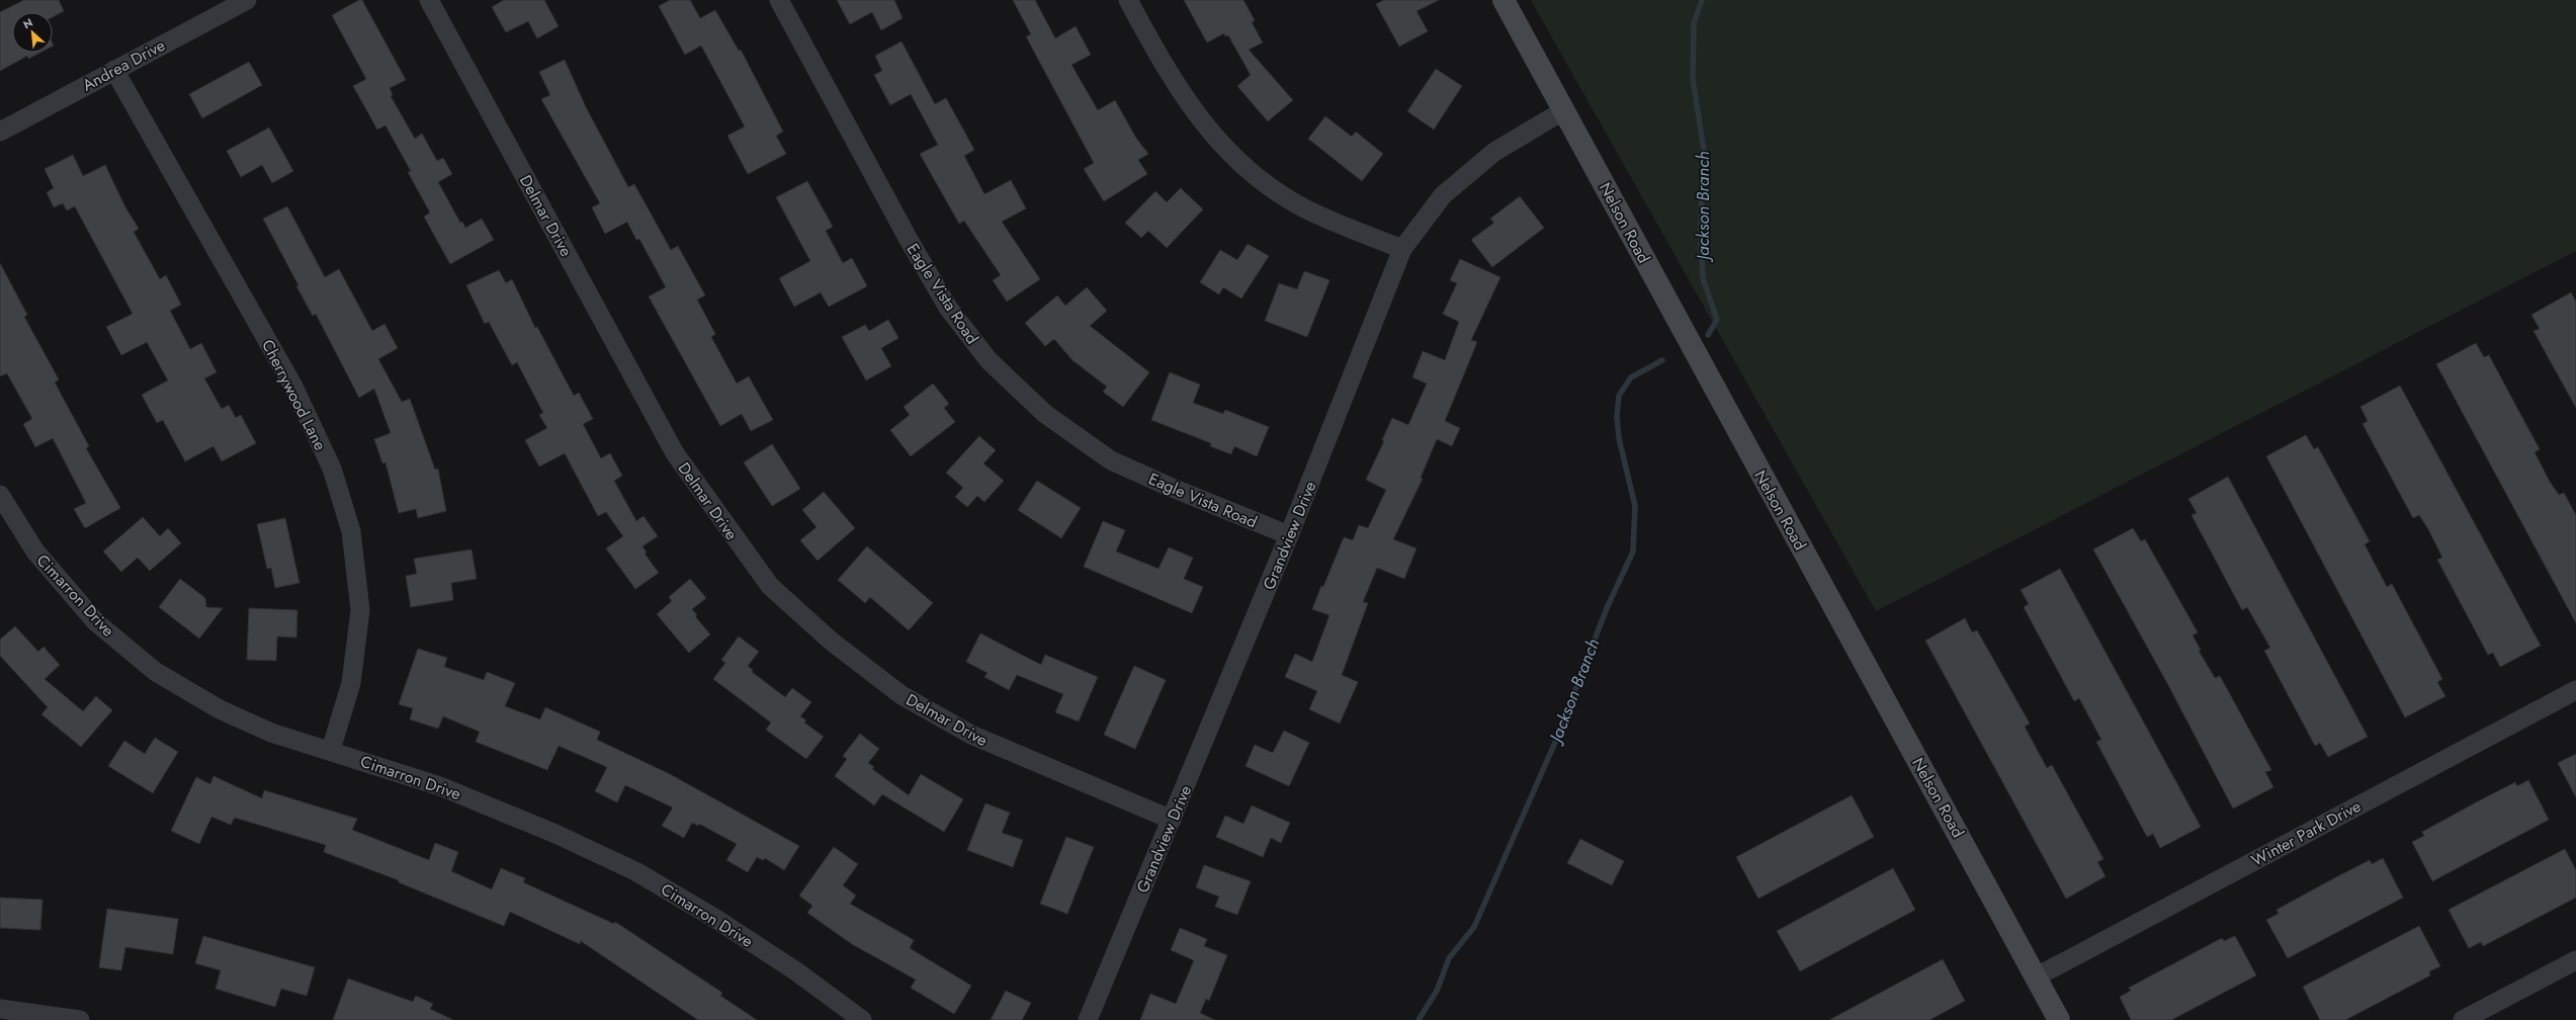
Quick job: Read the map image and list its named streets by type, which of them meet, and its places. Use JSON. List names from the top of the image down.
{
  "streets": {
    "street": [
      "Andrea Drive",
      "Delmar Drive",
      "Nelson Road",
      "Eagle Vista Road",
      "Cherrywood Lane",
      "Grandview Drive",
      "Cimarron Drive",
      "Winter Park Drive"
    ]
  },
  "crossings": [
    ["Andrea Drive", "Cherrywood Lane"],
    ["Delmar Drive", "Grandview Drive"],
    ["Nelson Road", "Grandview Drive"],
    ["Nelson Road", "Winter Park Drive"],
    ["Eagle Vista Road", "Grandview Drive"],
    ["Cherrywood Lane", "Cimarron Drive"]
  ],
  "water": ["Jackson Branch"],
  "north": "top left"
}
